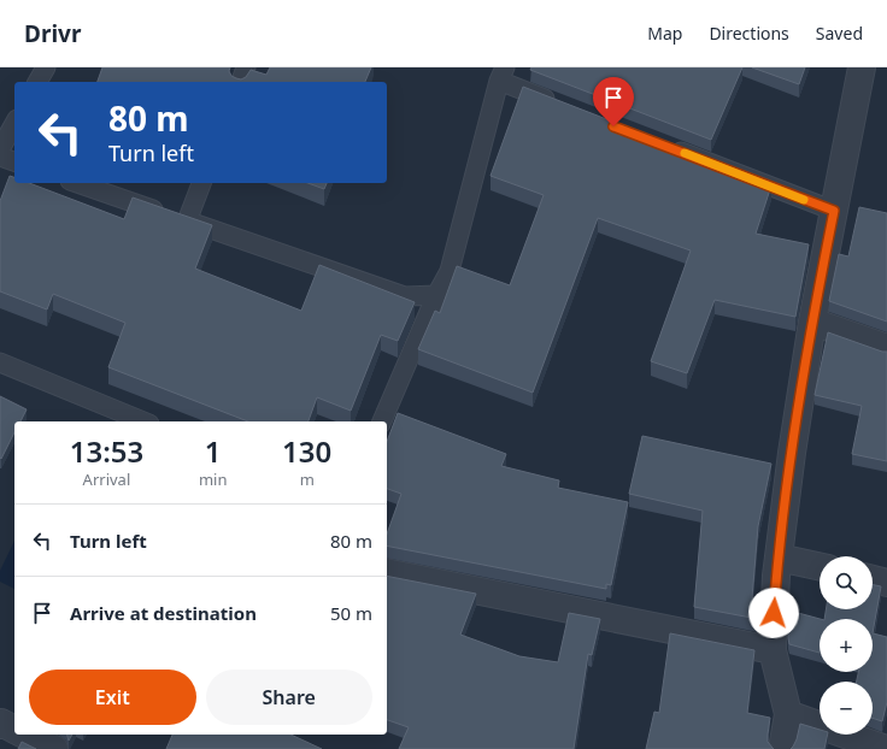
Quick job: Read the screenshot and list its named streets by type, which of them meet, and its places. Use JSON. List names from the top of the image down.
{
  "page": {
    "header": "Drivr",
    "nav": ["Map", "Directions", "Saved"],
    "turn": ["80 m", "Turn left"],
    "eta": [
      "13:53",
      "Arrival",
      "1",
      "min",
      "130",
      "m"
    ],
    "list": [
      {
        "name": "Turn left",
        "value": "80 m"
      },
      {
        "name": "Arrive at destination",
        "value": "50 m"
      }
    ],
    "map_buttons": ["+", "−"],
    "buttons": ["Exit", "Share"]
  }
}
